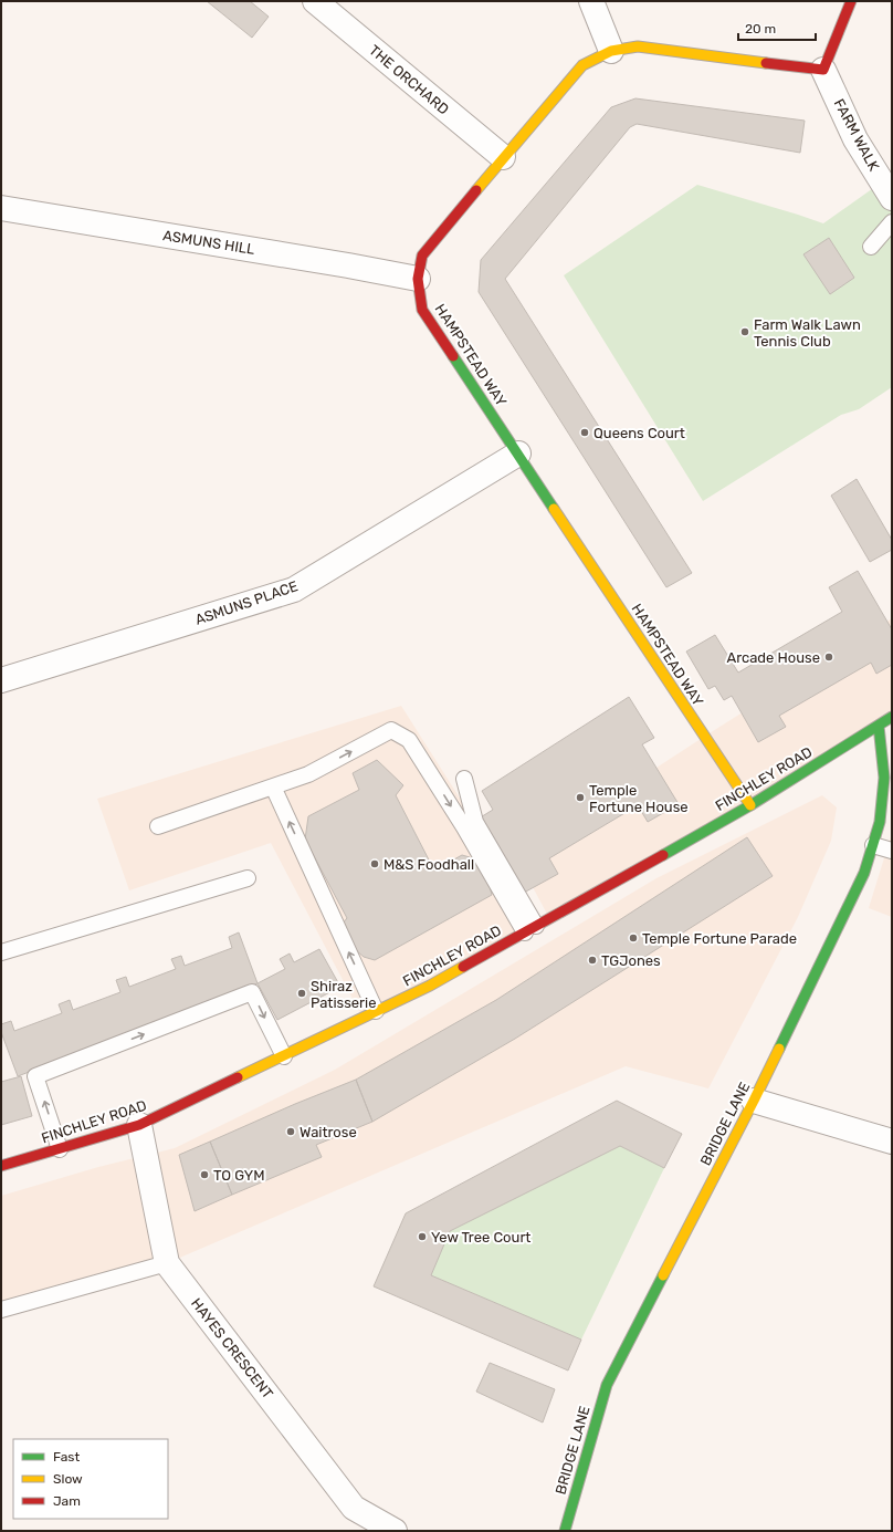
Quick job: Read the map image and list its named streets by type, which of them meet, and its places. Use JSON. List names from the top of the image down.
{
  "streets": {
    "street": [
      "THE ORCHARD",
      "FARM WALK",
      "ASMUNS HILL",
      "HAMPSTEAD WAY",
      "ASMUNS PLACE",
      "FINCHLEY ROAD",
      "BRIDGE LANE",
      "HAYES CRESCENT"
    ]
  },
  "crossings": [
    ["THE ORCHARD", "HAMPSTEAD WAY"],
    ["FARM WALK", "HAMPSTEAD WAY"],
    ["ASMUNS HILL", "HAMPSTEAD WAY"],
    ["HAMPSTEAD WAY", "ASMUNS PLACE"],
    ["HAMPSTEAD WAY", "FINCHLEY ROAD"],
    ["FINCHLEY ROAD", "BRIDGE LANE"],
    ["FINCHLEY ROAD", "HAYES CRESCENT"]
  ],
  "places": [
    "Farm Walk Lawn Tennis Club",
    "Queens Court",
    "Arcade House",
    "Temple Fortune House",
    "M&S Foodhall",
    "Temple Fortune Parade",
    "TGJones",
    "Shiraz Patisserie",
    "Waitrose",
    "TO GYM",
    "Yew Tree Court"
  ],
  "legend": ["Fast", "Slow", "Jam"],
  "scale_bar": "20 m"
}
